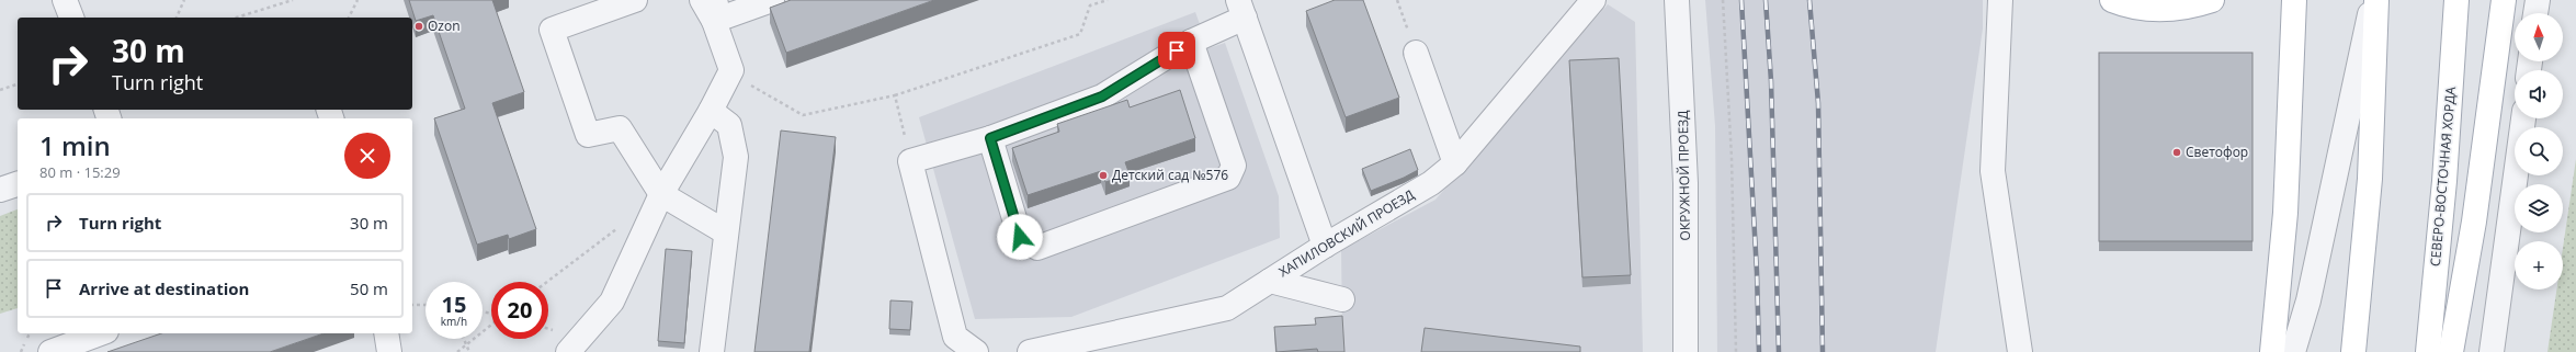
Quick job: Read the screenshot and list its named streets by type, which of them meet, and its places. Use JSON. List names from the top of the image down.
{
  "streets": {
    "main road": ["СЕВЕРО-ВОСТОЧНАЯ ХОРДА"],
    "street": ["ОКРУЖНОЙ ПРОЕЗД", "ХАПИЛОВСКИЙ ПРОЕЗД"]
  },
  "places": ["Ozon", "Светофор", "Детский сад №576"],
  "north": "top",
  "page": {
    "map_buttons": "+",
    "turn": ["30 m", "Turn right"],
    "heading": ["1 min", "80 m · 15:29"],
    "list": [
      {
        "name": "Turn right",
        "value": "30 m"
      },
      {
        "name": "Arrive at destination",
        "value": "50 m"
      }
    ],
    "speed": "15 km/h",
    "limit": "20"
  }
}
